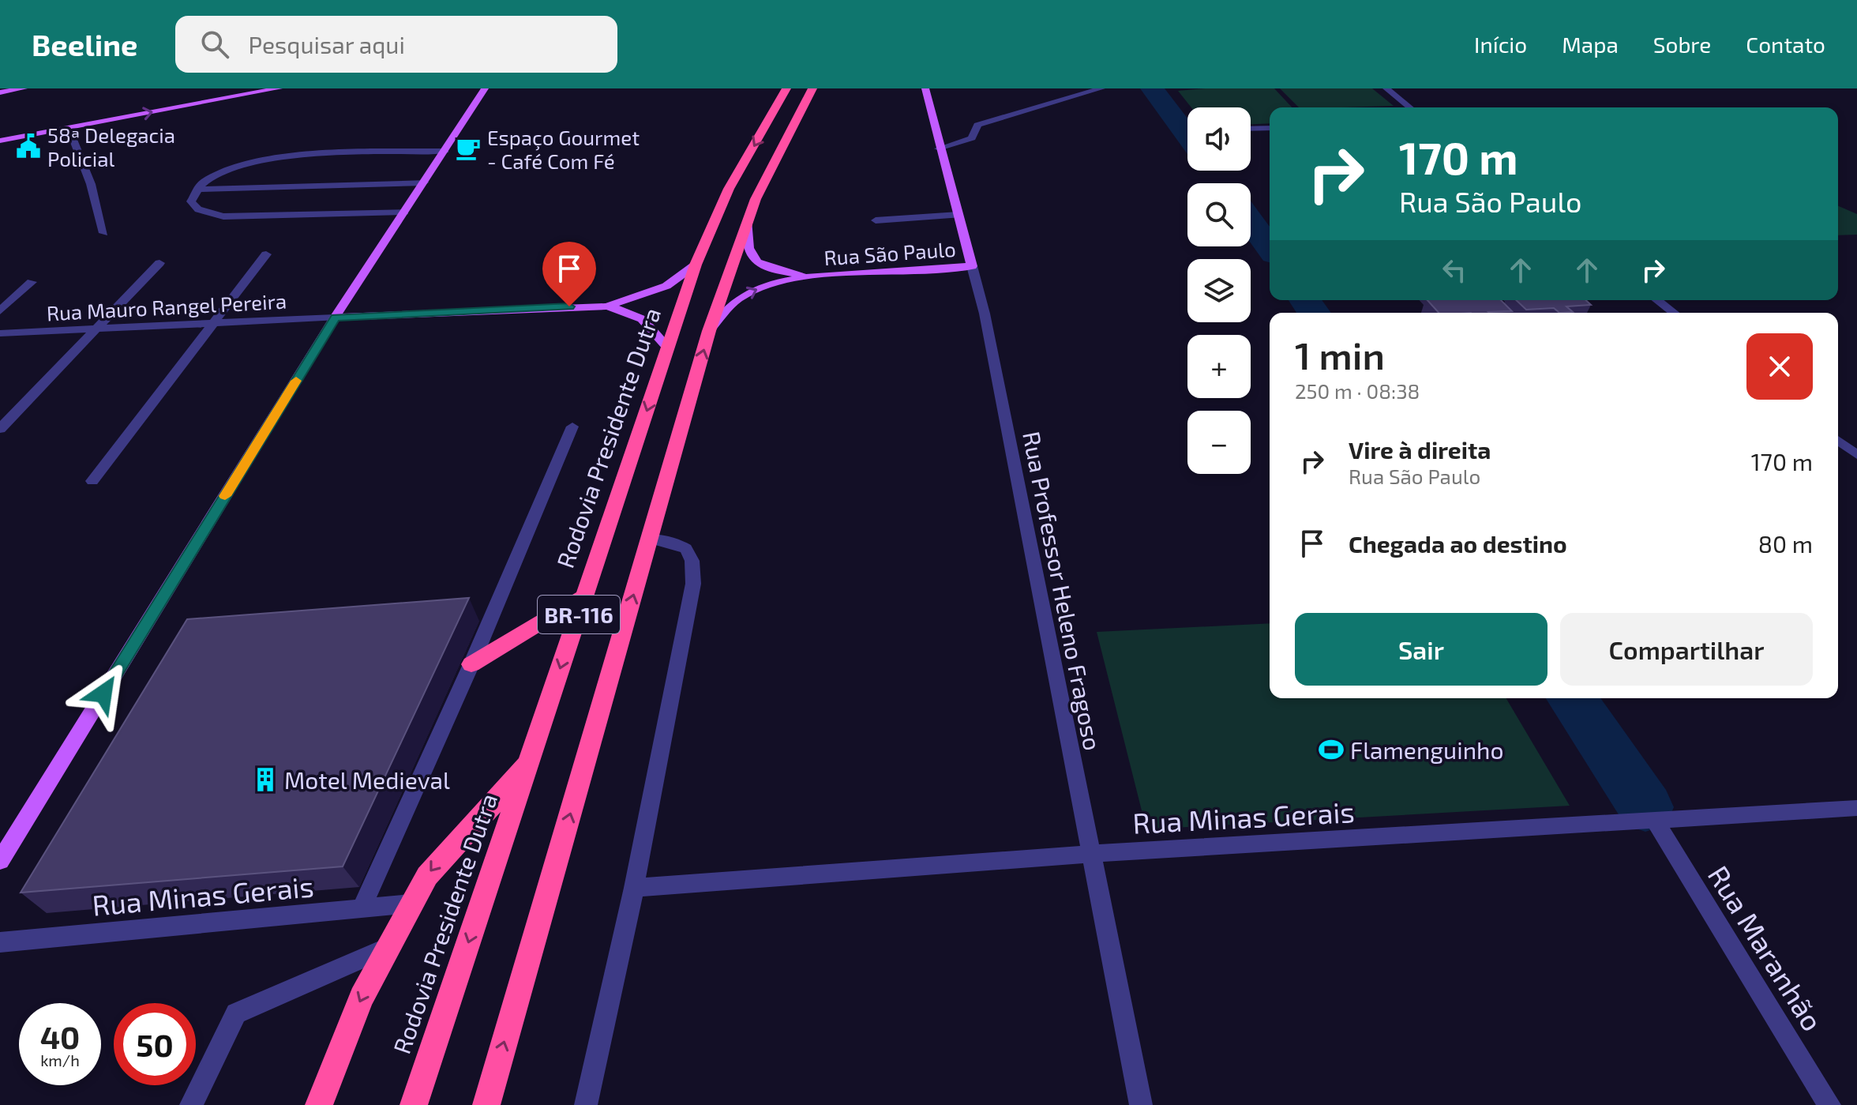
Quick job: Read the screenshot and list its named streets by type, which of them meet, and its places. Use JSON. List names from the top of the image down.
{
  "streets": {
    "highway": ["Rodovia Presidente Dutra", "BR-116"],
    "main road": ["Rua São Paulo", "Rua Professor Heleno Fragoso"],
    "street": ["Rua Mauro Rangel Pereira", "Rua Minas Gerais", "Rua Maranhão"]
  },
  "crossings": [
    ["Rua São Paulo", "Rua Professor Heleno Fragoso"],
    ["Rua São Paulo", "BR-116"],
    ["Rodovia Presidente Dutra", "Rua Minas Gerais"],
    ["Rua Professor Heleno Fragoso", "Rua Minas Gerais"],
    ["Rua Minas Gerais", "Rua Maranhão"]
  ],
  "places": {
    "public building": ["58ª Delegacia Policial"],
    "cafe": ["Espaço Gourmet - Café Com Fé"],
    "sports": ["Flamenguinho"],
    "building": ["Motel Medieval"]
  },
  "page": {
    "header": "Beeline",
    "search": "Pesquisar aqui",
    "nav": [
      "Início",
      "Mapa",
      "Sobre",
      "Contato"
    ],
    "map_buttons": ["+", "−"],
    "turn": ["170 m", "Rua São Paulo"],
    "heading": ["1 min", "250 m · 08:38"],
    "list": [
      {
        "name": "Vire à direita",
        "note": "Rua São Paulo",
        "value": "170 m"
      },
      {
        "name": "Chegada ao destino",
        "value": "80 m"
      }
    ],
    "buttons": ["Sair", "Compartilhar"],
    "speed": "40 km/h",
    "limit": "50"
  }
}
